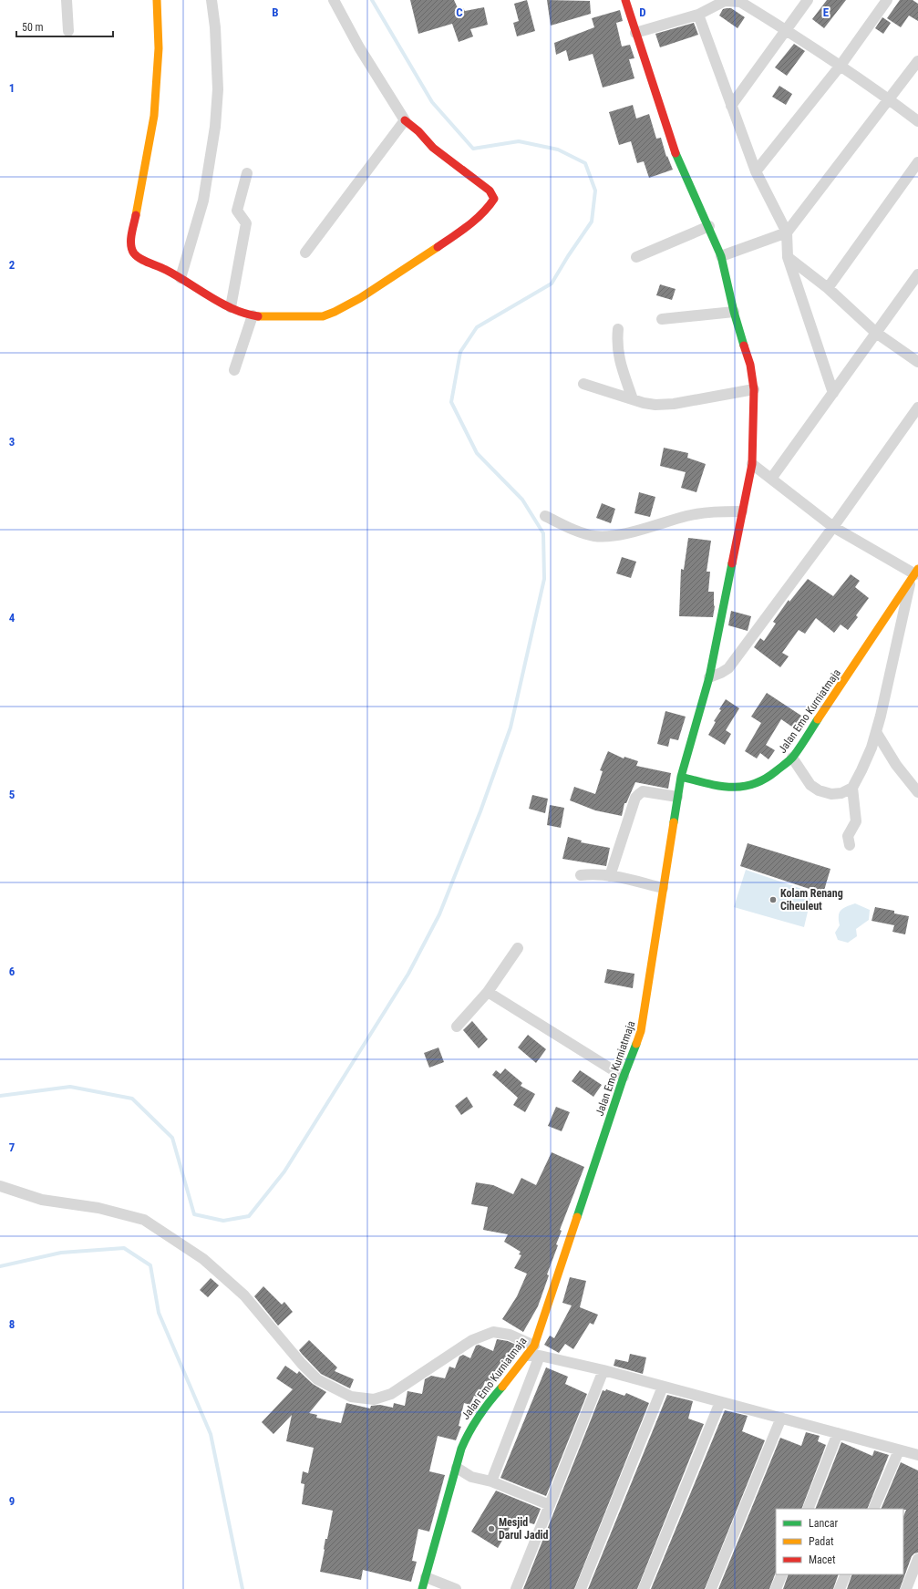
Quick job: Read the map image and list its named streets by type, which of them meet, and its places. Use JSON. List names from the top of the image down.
{
  "streets": {
    "street": ["Jalan Emo Kurniatmaja"]
  },
  "places": ["Kolam Renang Ciheuleut", "Mesjid Darul Jadid"],
  "legend": ["Lancar", "Padat", "Macet"],
  "scale_bar": "50 m",
  "grid": {
    "columns": [
      "B",
      "C",
      "D",
      "E"
    ],
    "rows": [
      "1",
      "2",
      "3",
      "4",
      "5",
      "6",
      "7",
      "8",
      "9"
    ]
  }
}
